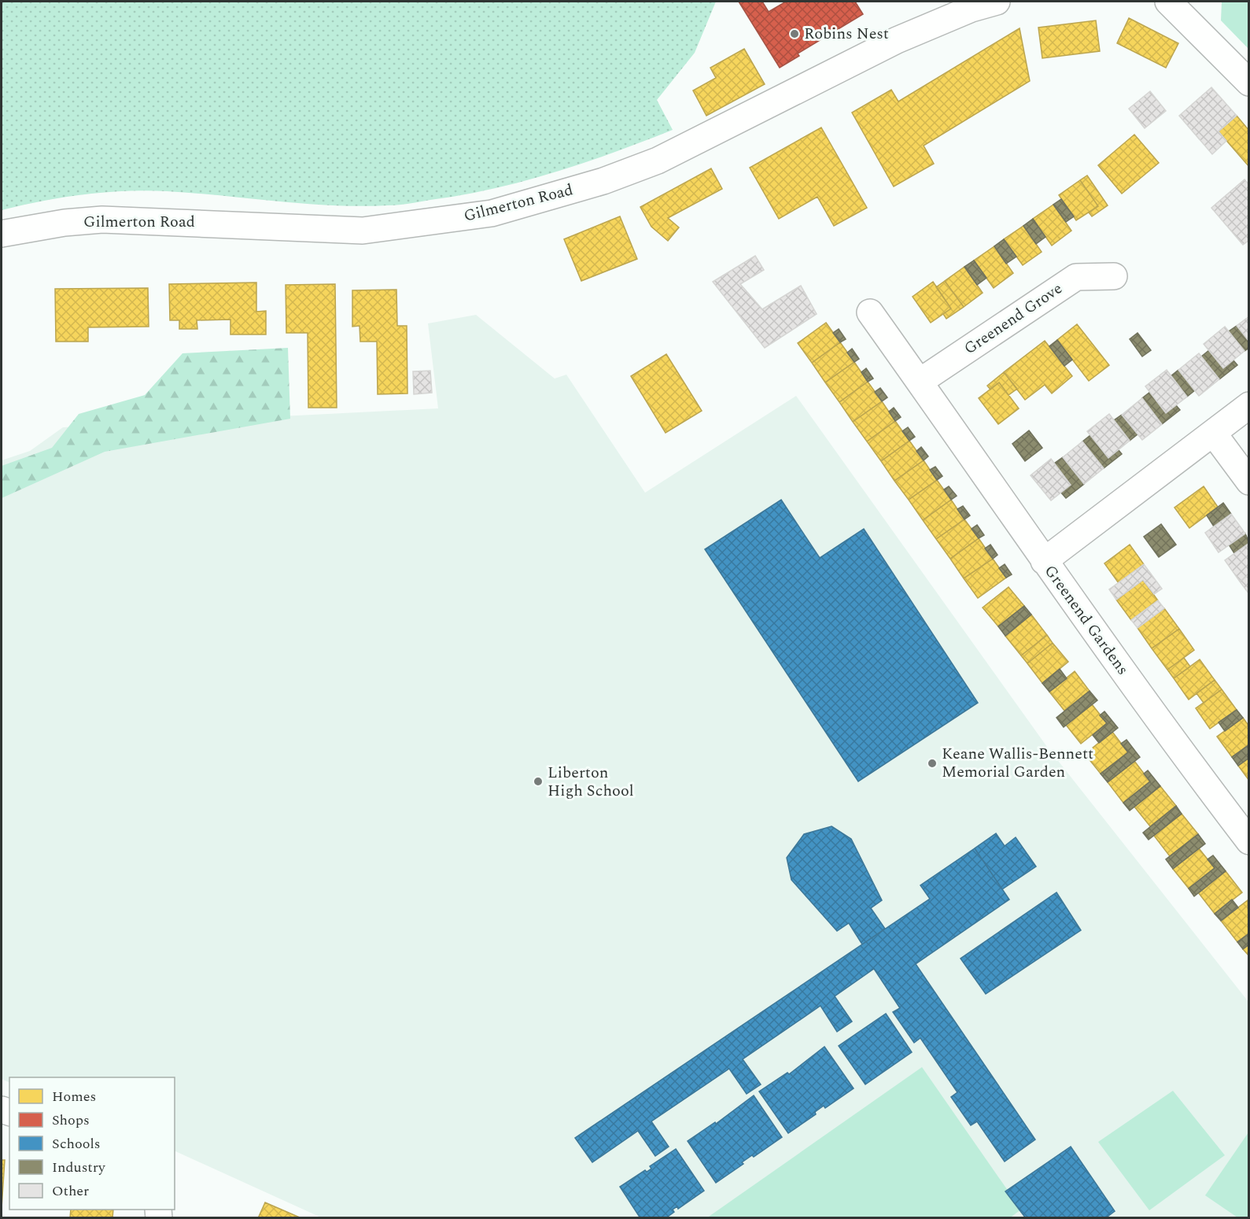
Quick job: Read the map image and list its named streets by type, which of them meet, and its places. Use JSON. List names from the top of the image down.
{
  "streets": {
    "street": ["Gilmerton Road", "Greenend Grove", "Greenend Gardens"]
  },
  "places": ["Robins Nest", "Keane Wallis-Bennett Memorial Garden", "Liberton High School"],
  "legend": [
    "Homes",
    "Shops",
    "Schools",
    "Industry",
    "Other"
  ]
}
